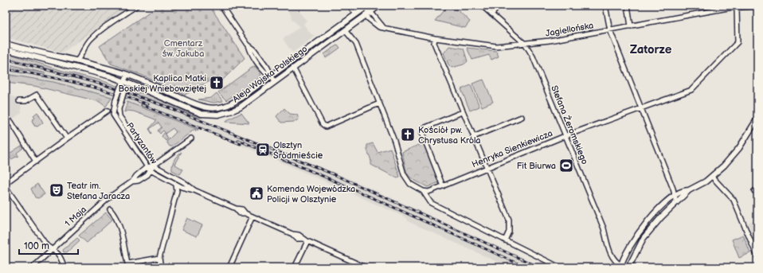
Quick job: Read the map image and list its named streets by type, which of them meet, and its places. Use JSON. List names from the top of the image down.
{
  "streets": {
    "main road": ["Aleja Wojska Polskiego"],
    "street": [
      "Jagiellońska",
      "Stefana Żeromskiego",
      "Partyzantów",
      "Henryka Sienkiewicza",
      "1 Maja"
    ]
  },
  "crossings": [
    ["Jagiellońska", "Aleja Wojska Polskiego"],
    ["Jagiellońska", "Stefana Żeromskiego"],
    ["Jagiellońska", "Henryka Sienkiewicza"],
    ["Aleja Wojska Polskiego", "Partyzantów"],
    ["Stefana Żeromskiego", "Henryka Sienkiewicza"],
    ["Partyzantów", "1 Maja"]
  ],
  "districts": ["Zatorze"],
  "parks": ["Cmentarz św. Jakuba"],
  "places": {
    "church": ["Kaplica Matki Boskiej Wniebowziętej", "Kościół pw. Chrystusa Króla"],
    "station": ["Olsztyn Śródmieście"],
    "sports": ["Fit Biurwa"],
    "theatre": ["Teatr im. Stefana Jaracza"],
    "public building": ["Komenda Wojewódzka Policji w Olsztynie"]
  },
  "scale_bar": "100 m"
}
